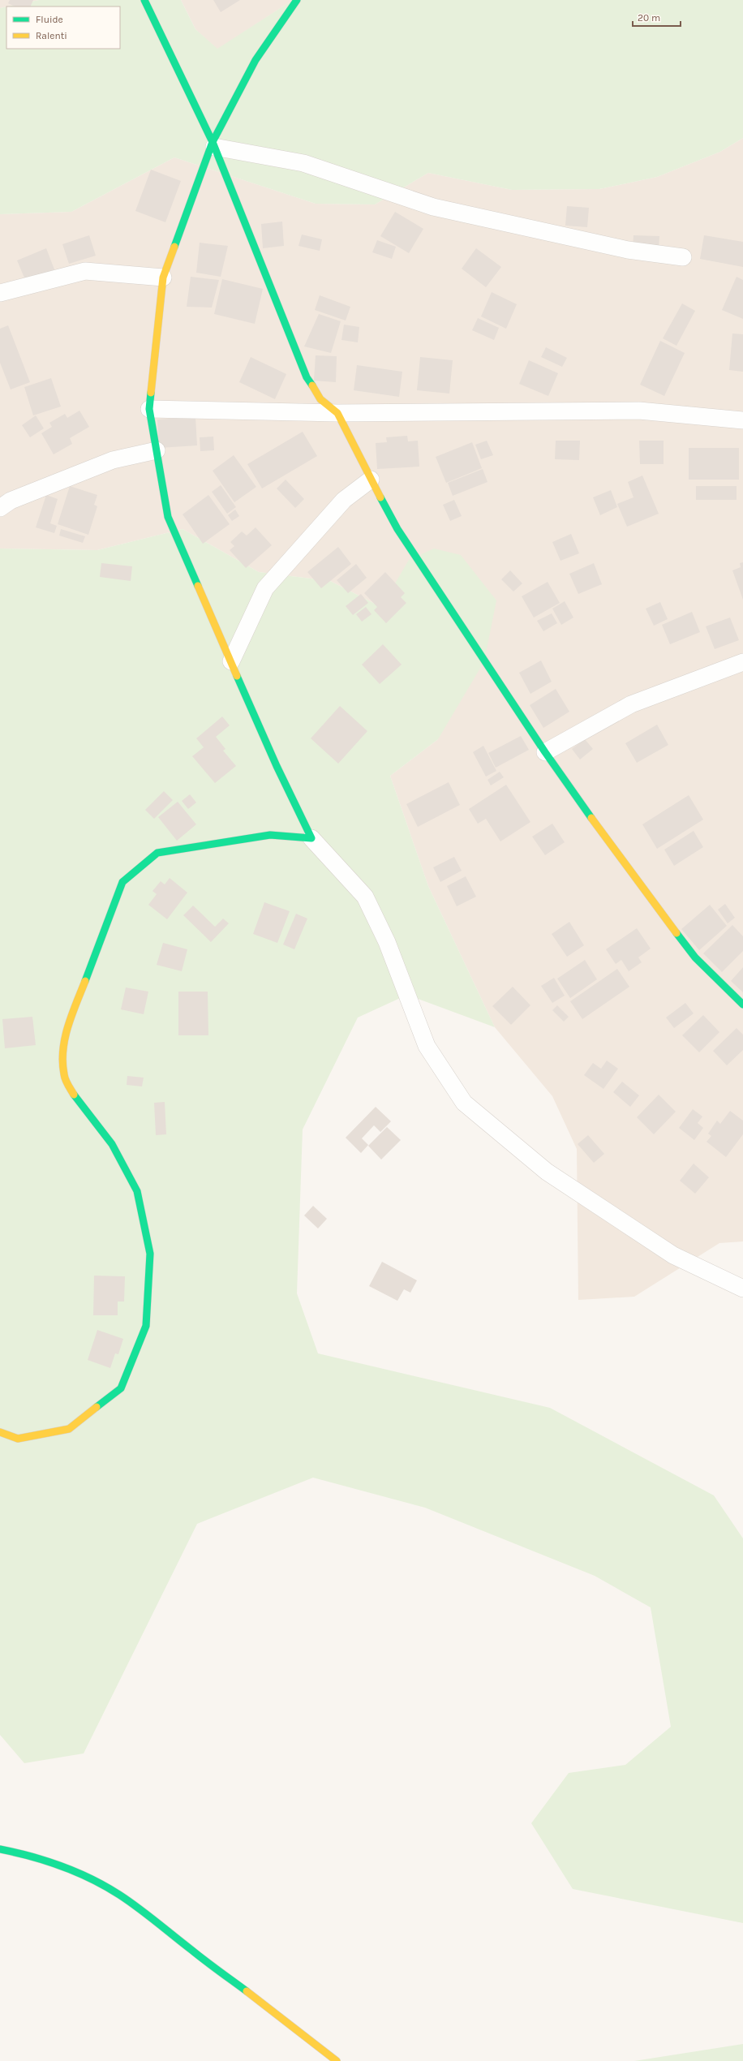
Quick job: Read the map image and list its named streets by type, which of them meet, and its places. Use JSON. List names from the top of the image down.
{
  "legend": ["Fluide", "Ralenti"],
  "scale_bar": "20 m"
}
